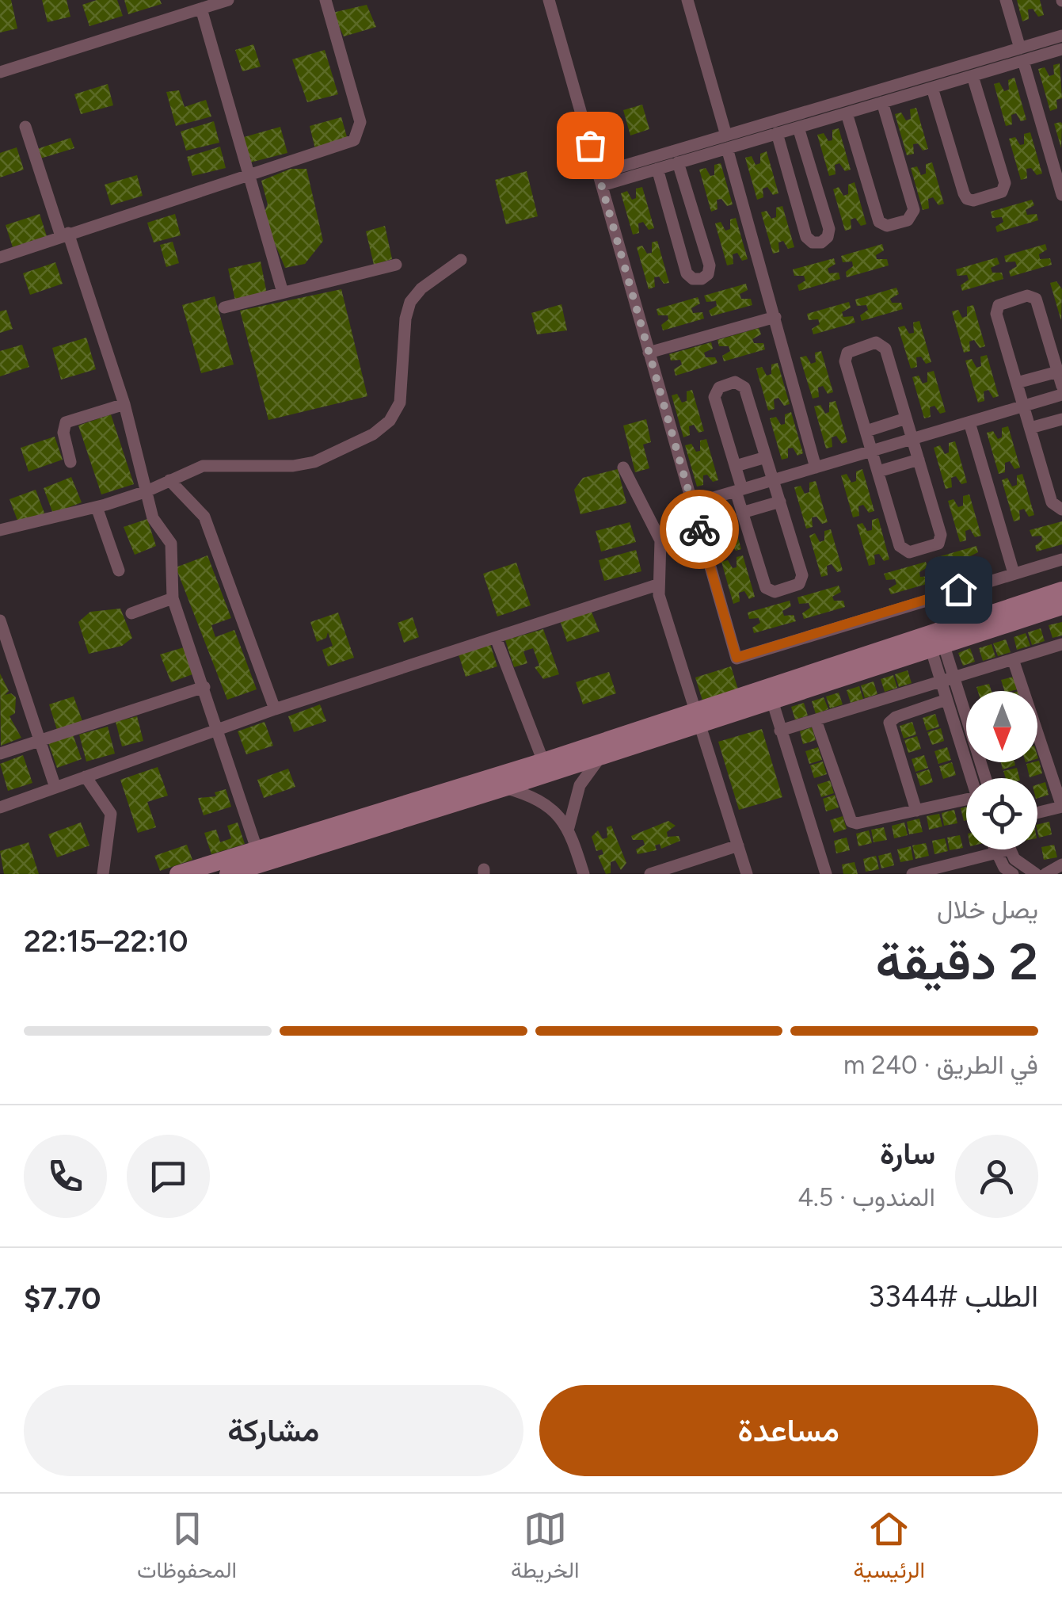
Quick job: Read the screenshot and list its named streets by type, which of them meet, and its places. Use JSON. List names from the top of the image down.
{
  "north": "bottom",
  "page": {
    "heading": ["2 دقيقة", "يصل خلال", "22:10–22:15"],
    "panel": [
      "سارة",
      "المندوب · 4.5",
      "الطلب #3344",
      "$7.70"
    ],
    "bar": "في الطريق · 240 m",
    "buttons": ["مساعدة", "مشاركة"],
    "tabs": ["الرئيسية", "الخريطة", "المحفوظات"]
  }
}
